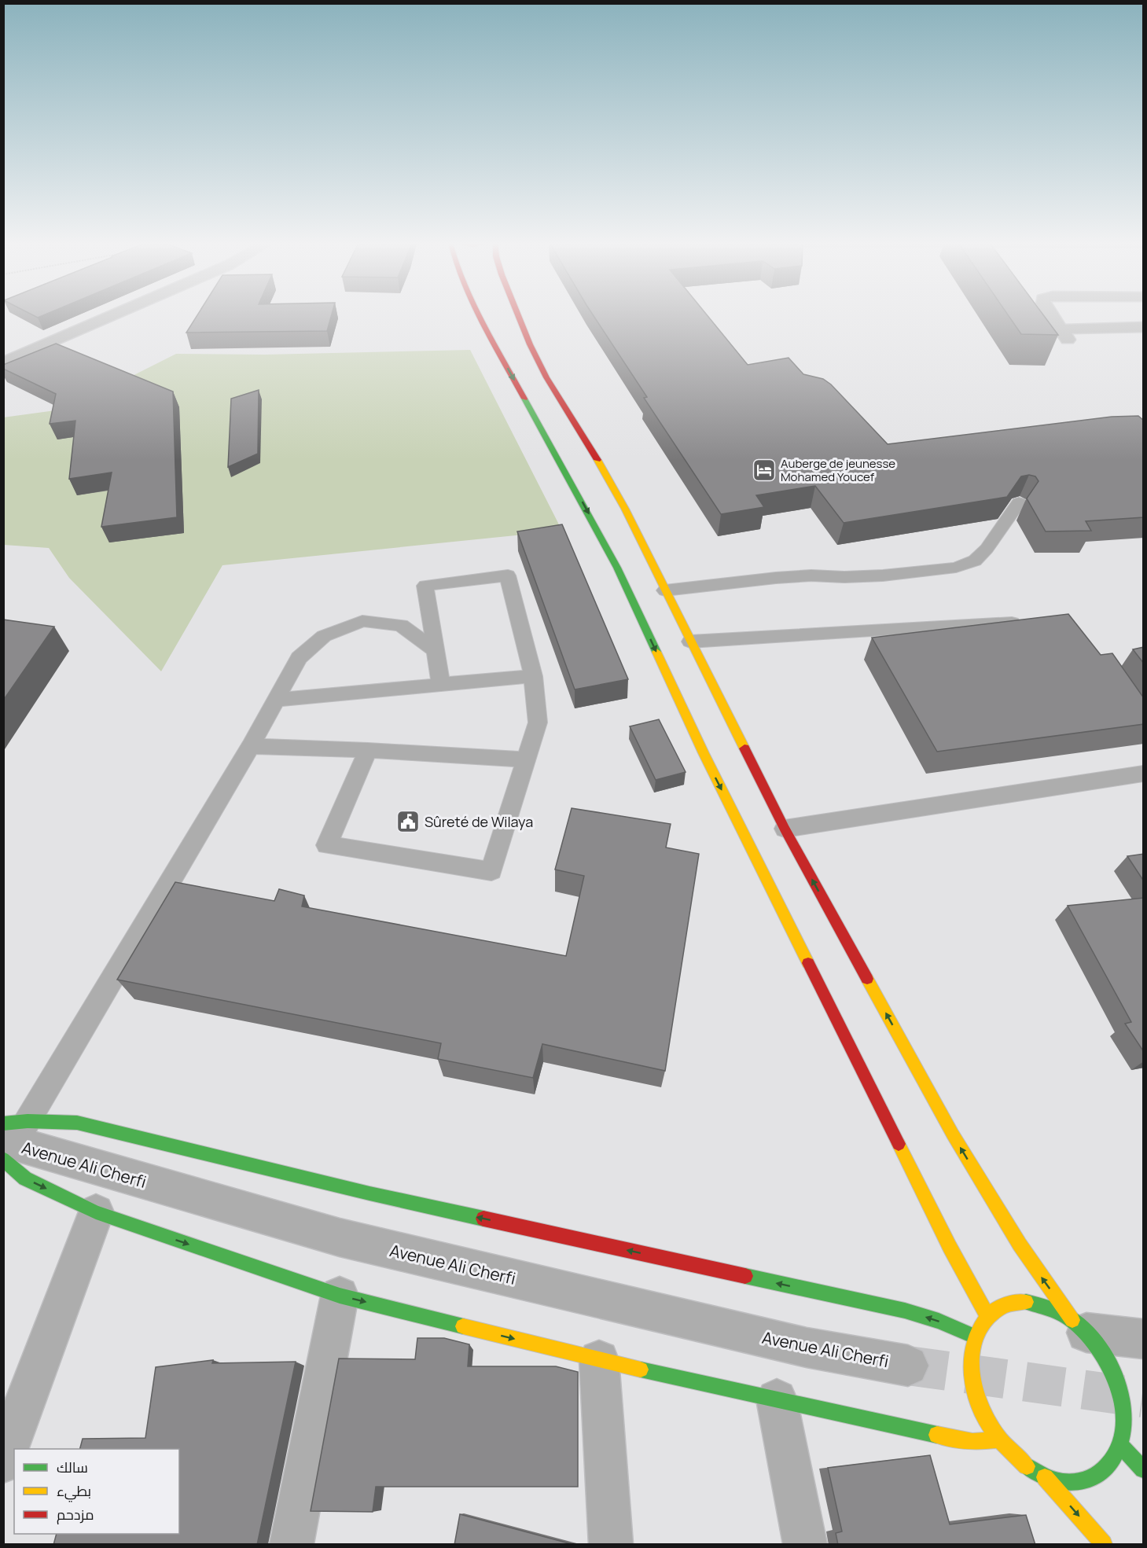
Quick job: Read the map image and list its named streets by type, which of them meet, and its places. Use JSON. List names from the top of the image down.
{
  "streets": {
    "street": ["Avenue Ali Cherfi"]
  },
  "places": {
    "hotel": ["Auberge de jeunesse Mohamed Youcef"],
    "public building": ["Sûreté de Wilaya"]
  },
  "legend": ["سالك", "بطيء", "مزدحم"]
}
